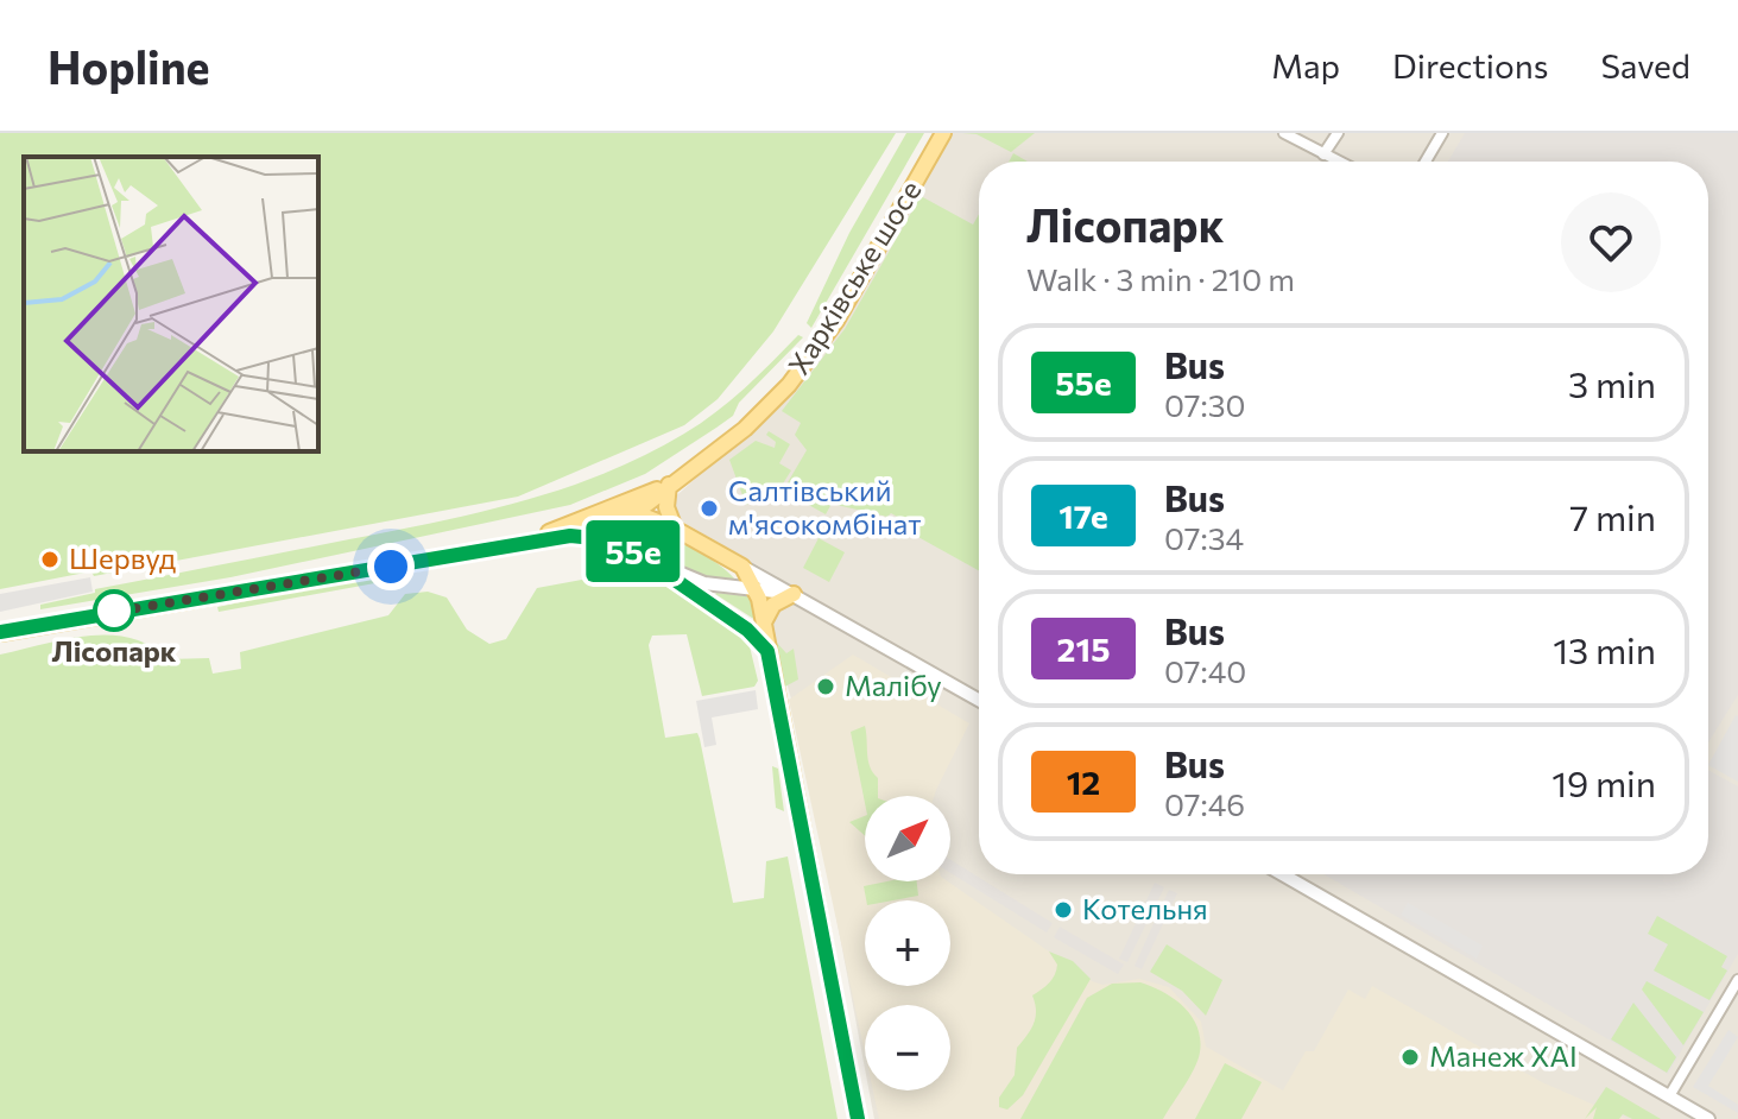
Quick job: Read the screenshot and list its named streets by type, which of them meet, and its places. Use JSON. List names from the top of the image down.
{
  "streets": {
    "main road": ["Харківське шосе"]
  },
  "places": [
    "Салтівський м'ясокомбінат",
    "Шервуд",
    "Лісопарк",
    "Малібу",
    "Котельня",
    "Манеж ХАІ"
  ],
  "lines": ["bus line 55е"],
  "north": "top right",
  "page": {
    "header": "Hopline",
    "nav": ["Map", "Directions", "Saved"],
    "on_map": "55е",
    "heading": ["Лісопарк", "Walk · 3 min · 210 m"],
    "list": [
      {
        "mark": "55е",
        "name": "Bus",
        "note": "07:30",
        "value": "3 min"
      },
      {
        "mark": "17е",
        "name": "Bus",
        "note": "07:34",
        "value": "7 min"
      },
      {
        "mark": "215",
        "name": "Bus",
        "note": "07:40",
        "value": "13 min"
      },
      {
        "mark": "12",
        "name": "Bus",
        "note": "07:46",
        "value": "19 min"
      }
    ],
    "map_buttons": ["+", "−"]
  }
}
